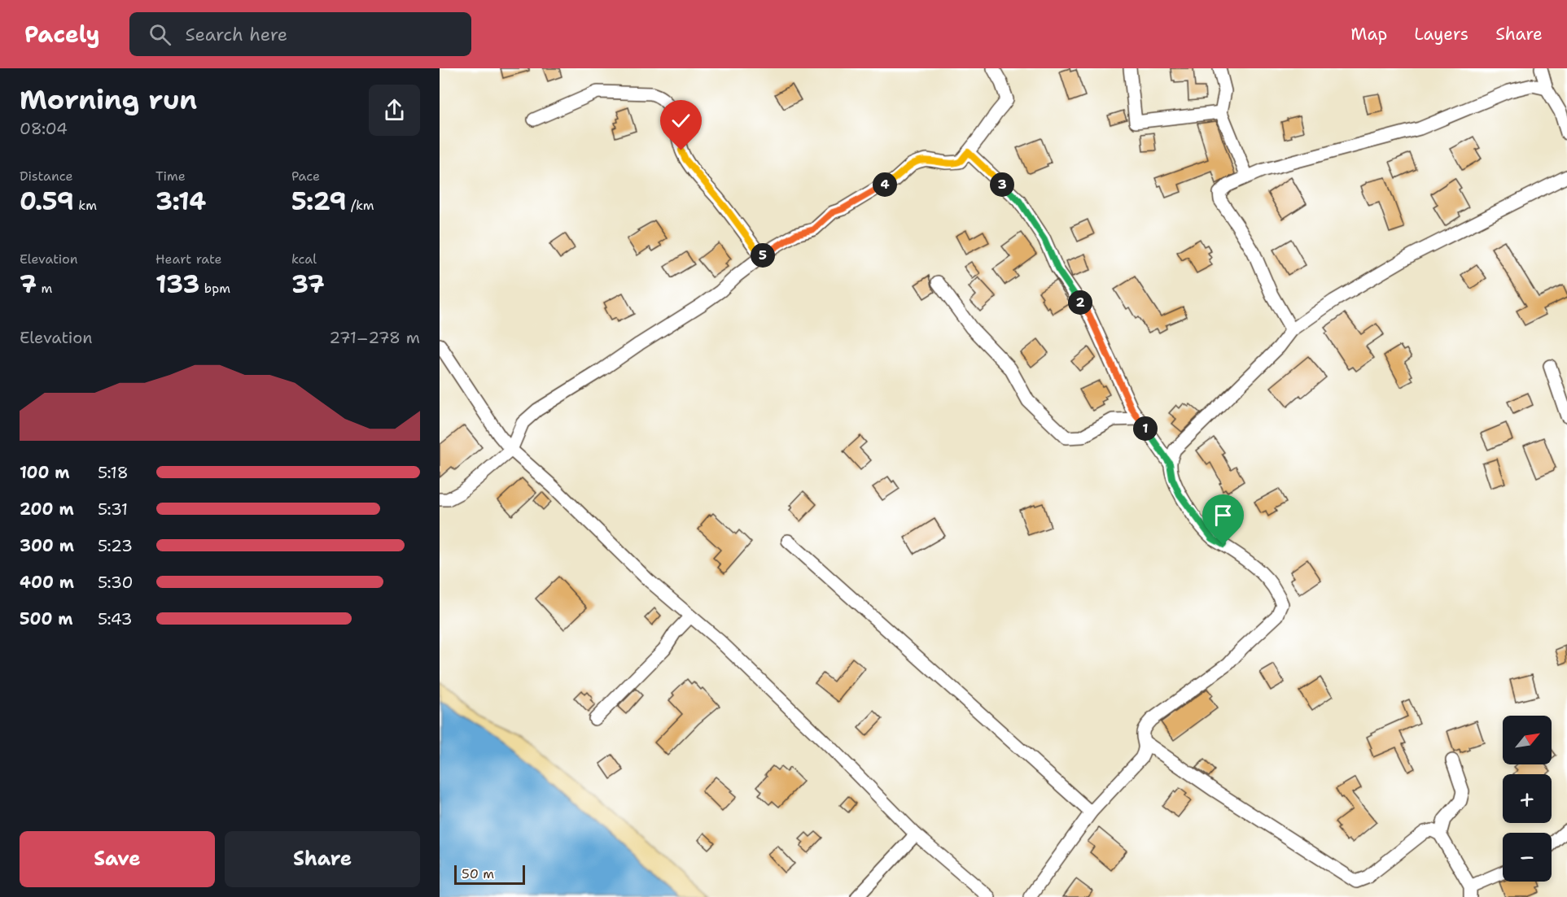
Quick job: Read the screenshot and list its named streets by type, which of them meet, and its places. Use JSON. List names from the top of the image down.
{
  "scale_bar": "50 m",
  "north": "top right",
  "page": {
    "header": "Pacely",
    "search": "Search here",
    "nav": ["Map", "Layers", "Share"],
    "heading": ["Morning run", "08:04"],
    "stats": [
      ["Distance", "0.59 km"],
      ["Time", "3:14"],
      ["Pace", "5:29 /km"],
      ["Elevation", "7 m"],
      ["Heart rate", "133 bpm"],
      ["kcal", "37"]
    ],
    "pins": [
      "3",
      "4",
      "5",
      "2",
      "1"
    ],
    "chart": ["Elevation", "271–278 m"],
    "list": [
      {
        "name": "100 m",
        "note": "5:18"
      },
      {
        "name": "200 m",
        "note": "5:31"
      },
      {
        "name": "300 m",
        "note": "5:23"
      },
      {
        "name": "400 m",
        "note": "5:30"
      },
      {
        "name": "500 m",
        "note": "5:43"
      }
    ],
    "map_buttons": ["+", "−"],
    "buttons": ["Save", "Share"],
    "scale": "50 m"
  }
}
